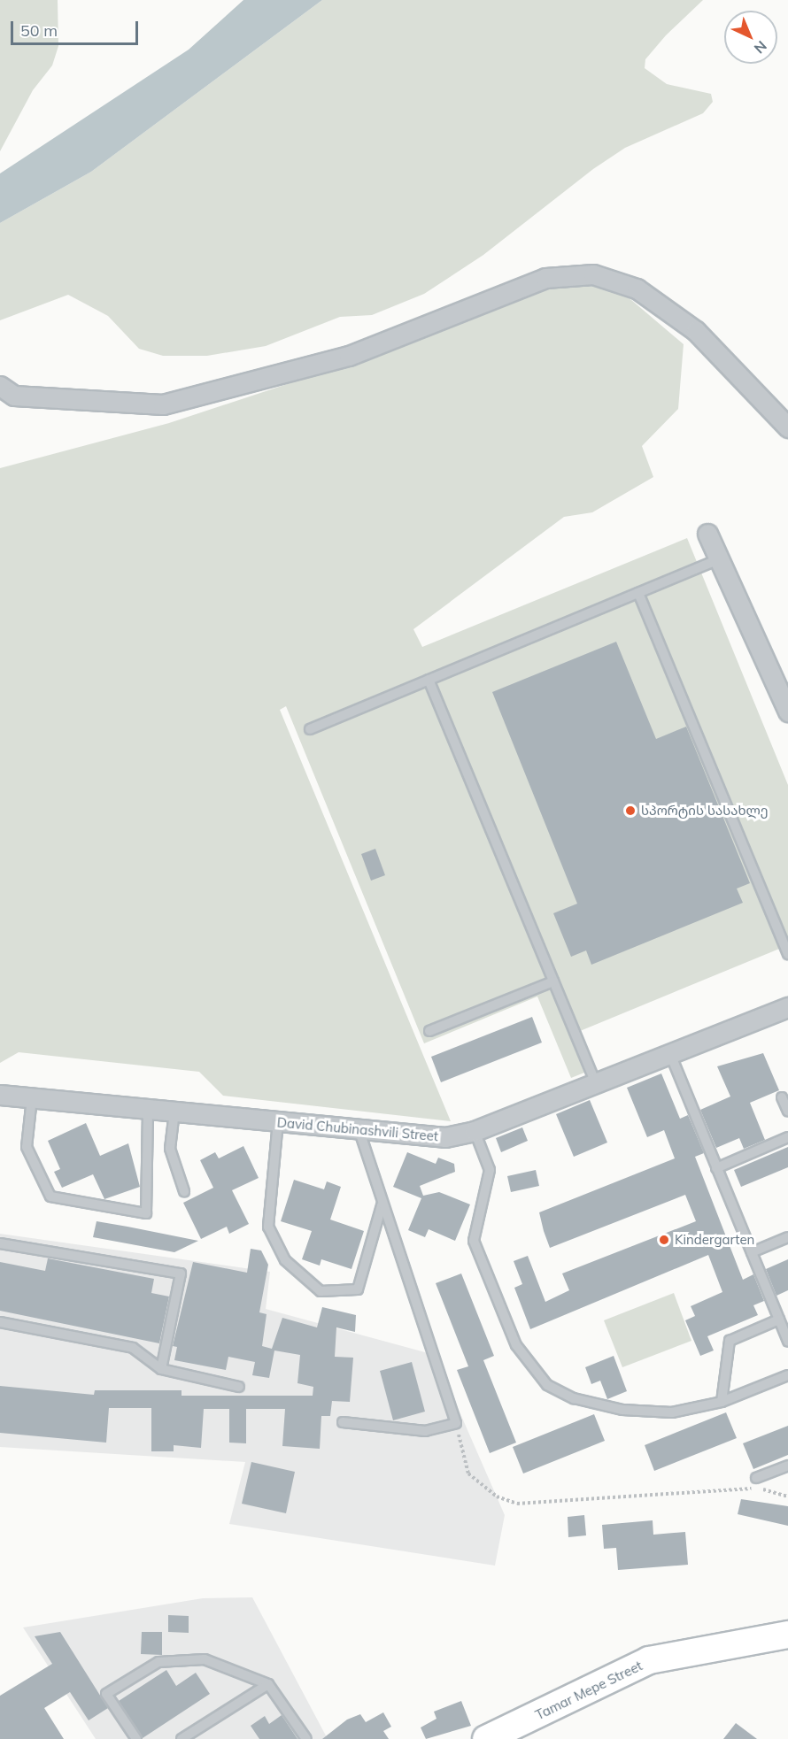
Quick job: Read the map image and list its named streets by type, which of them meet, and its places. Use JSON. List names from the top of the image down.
{
  "streets": {
    "street": ["David Chubinashvili Street", "Tamar Mepe Street"]
  },
  "places": ["სპორტის სასახლე", "Kindergarten"],
  "scale_bar": "50 m",
  "north": "bottom right"
}
